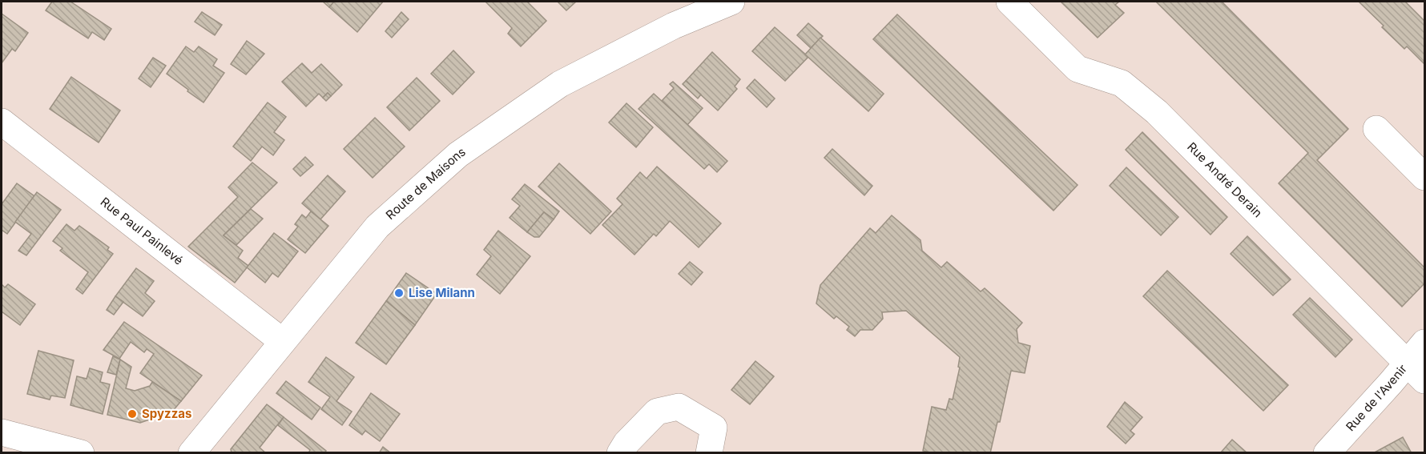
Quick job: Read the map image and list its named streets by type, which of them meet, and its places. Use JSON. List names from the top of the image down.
{
  "streets": {
    "street": [
      "Rue André Derain",
      "Route de Maisons",
      "Rue Paul Painlevé",
      "Rue de l'Avenir"
    ]
  },
  "crossings": [
    ["Rue André Derain", "Rue de l'Avenir"],
    ["Route de Maisons", "Rue Paul Painlevé"]
  ],
  "places": ["Lise Milann", "Spyzzas"]
}
